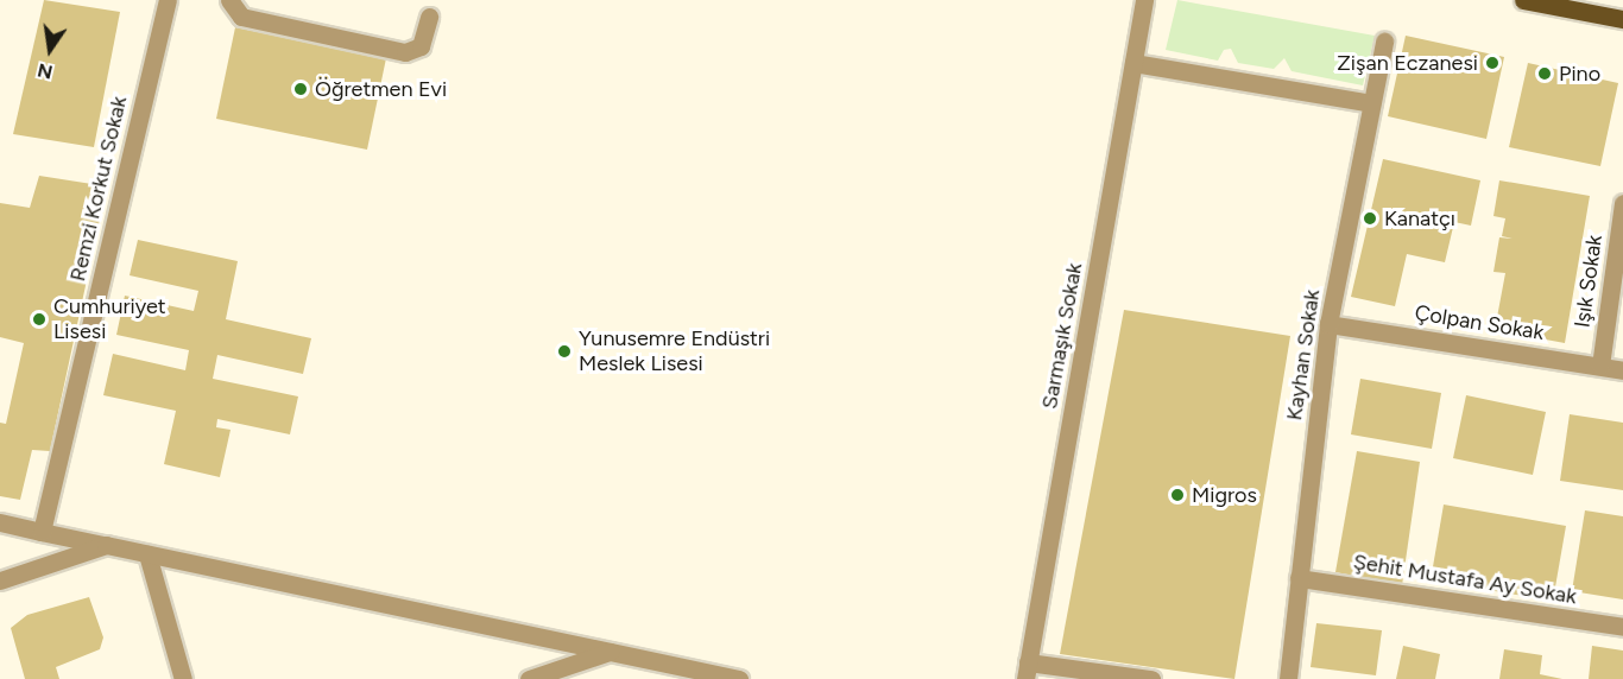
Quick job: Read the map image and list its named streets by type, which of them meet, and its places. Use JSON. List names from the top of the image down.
{
  "streets": {
    "street": [
      "Remzi Korkut Sokak",
      "Işık Sokak",
      "Çolpan Sokak",
      "Sarmaşık Sokak",
      "Kayhan Sokak",
      "Şehit Mustafa Ay Sokak"
    ]
  },
  "crossings": [
    ["Işık Sokak", "Çolpan Sokak"],
    ["Çolpan Sokak", "Kayhan Sokak"],
    ["Kayhan Sokak", "Şehit Mustafa Ay Sokak"]
  ],
  "places": [
    "Zişan Eczanesi",
    "Pino",
    "Öğretmen Evi",
    "Kanatçı",
    "Cumhuriyet Lisesi",
    "Yunusemre Endüstri Meslek Lisesi",
    "Migros"
  ],
  "north": "bottom"
}
